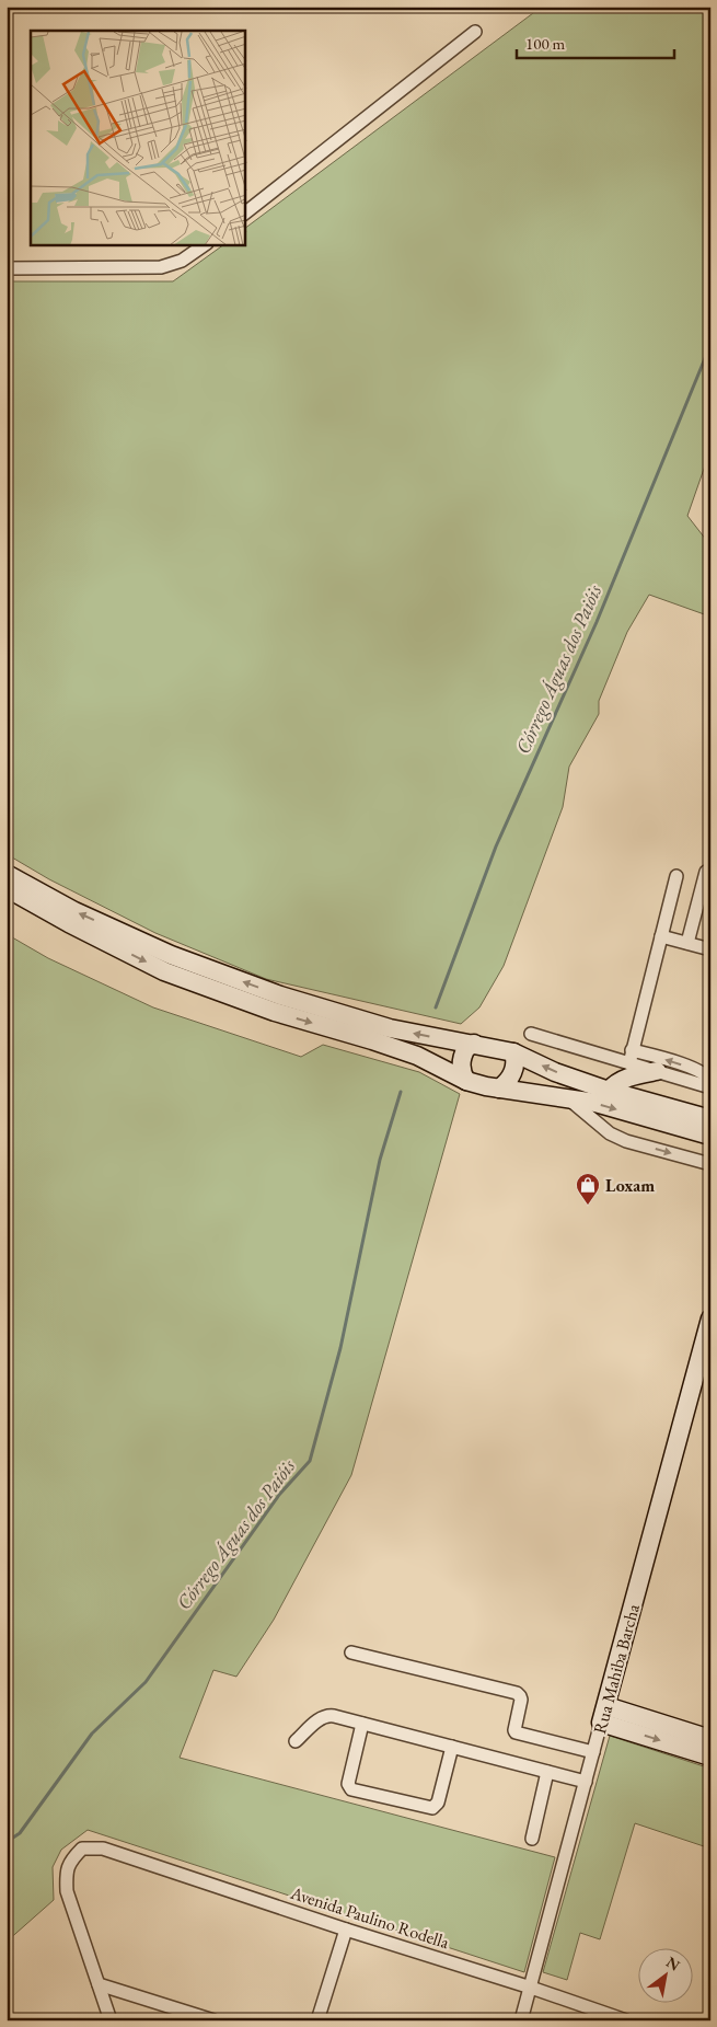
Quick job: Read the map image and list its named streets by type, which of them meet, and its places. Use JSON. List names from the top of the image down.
{
  "streets": {
    "main road": ["Rua Mahiba Barcha"],
    "street": ["Avenida Paulino Rodella"]
  },
  "crossings": [
    ["Rua Mahiba Barcha", "Avenida Paulino Rodella"]
  ],
  "water": ["Córrego Águas dos Paióis"],
  "places": {
    "shop": ["Loxam"]
  },
  "scale_bar": "100 m",
  "north": "top right"
}
